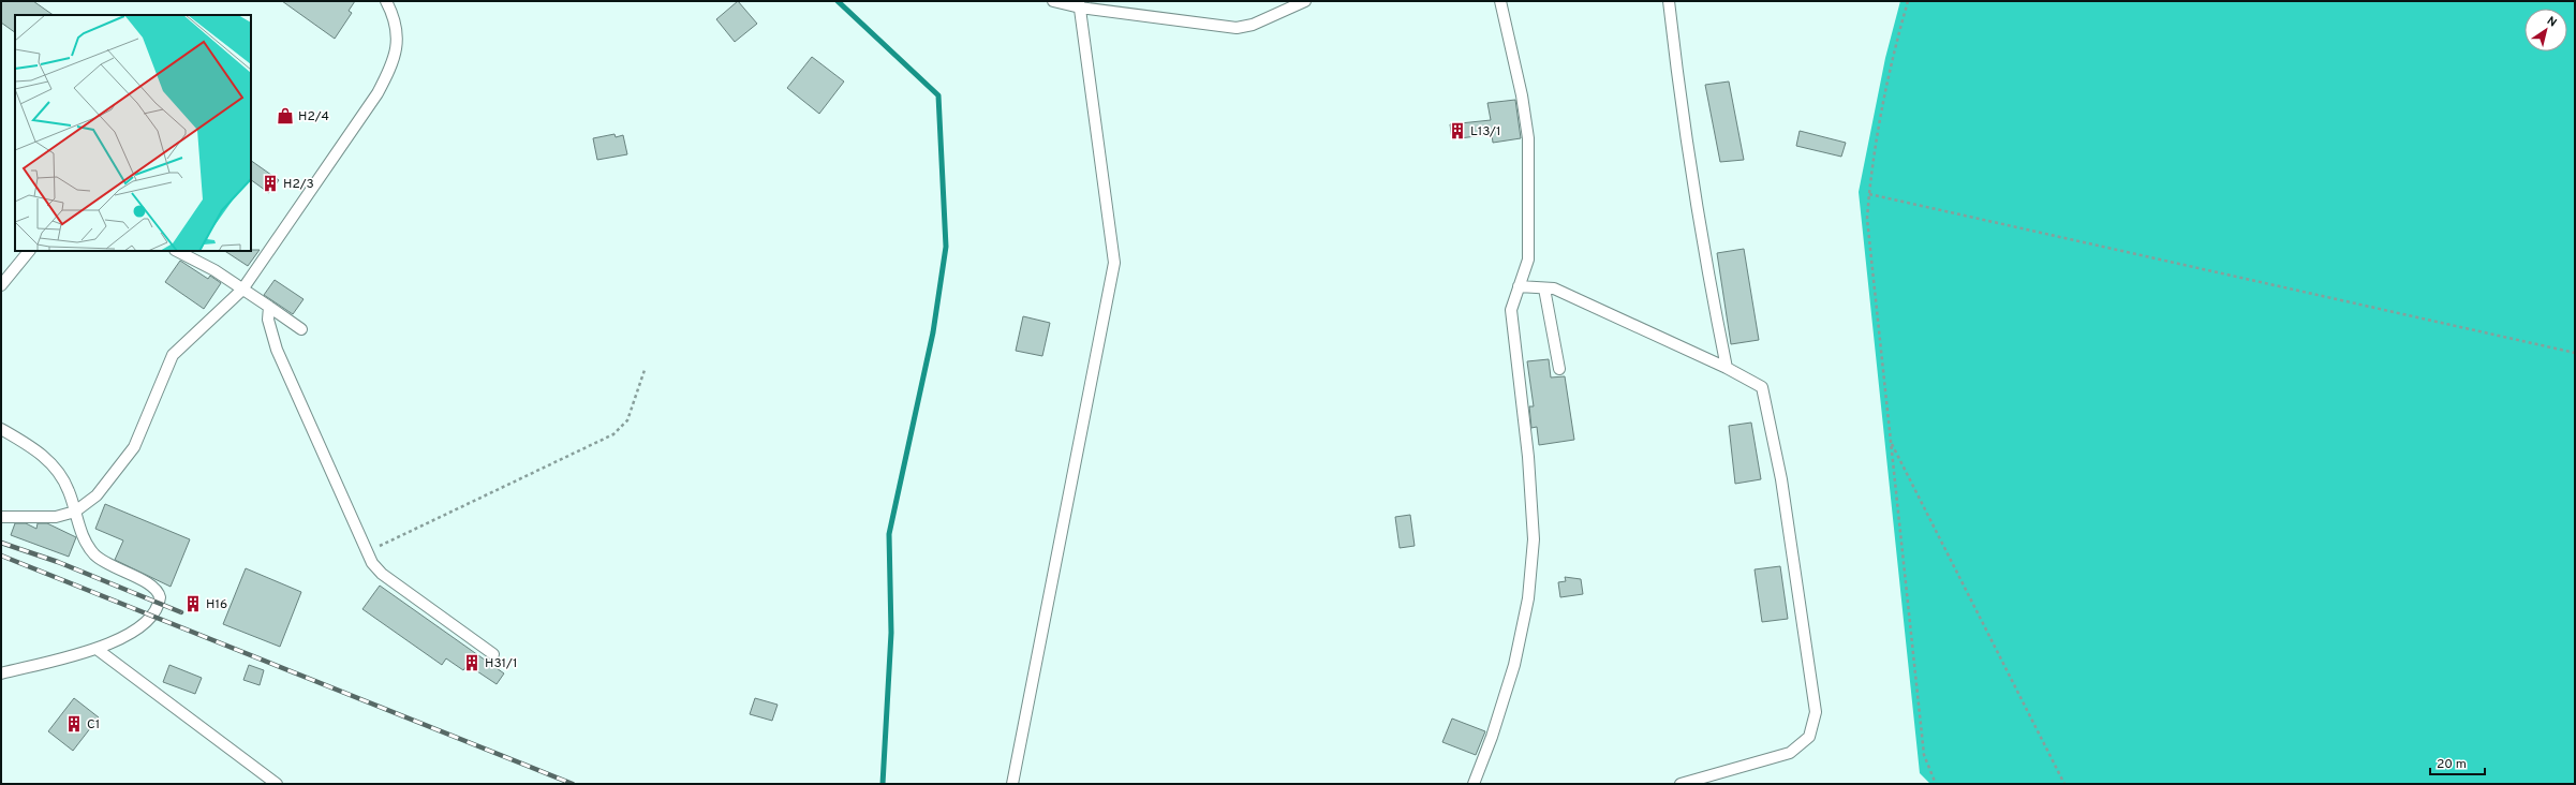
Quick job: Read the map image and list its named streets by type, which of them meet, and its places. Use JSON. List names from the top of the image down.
{
  "places": {
    "shop": ["H2/4"],
    "building": [
      "L13/1",
      "H2/3",
      "H16",
      "H31/1",
      "C1"
    ]
  },
  "scale_bar": "20 m",
  "north": "top right"
}
